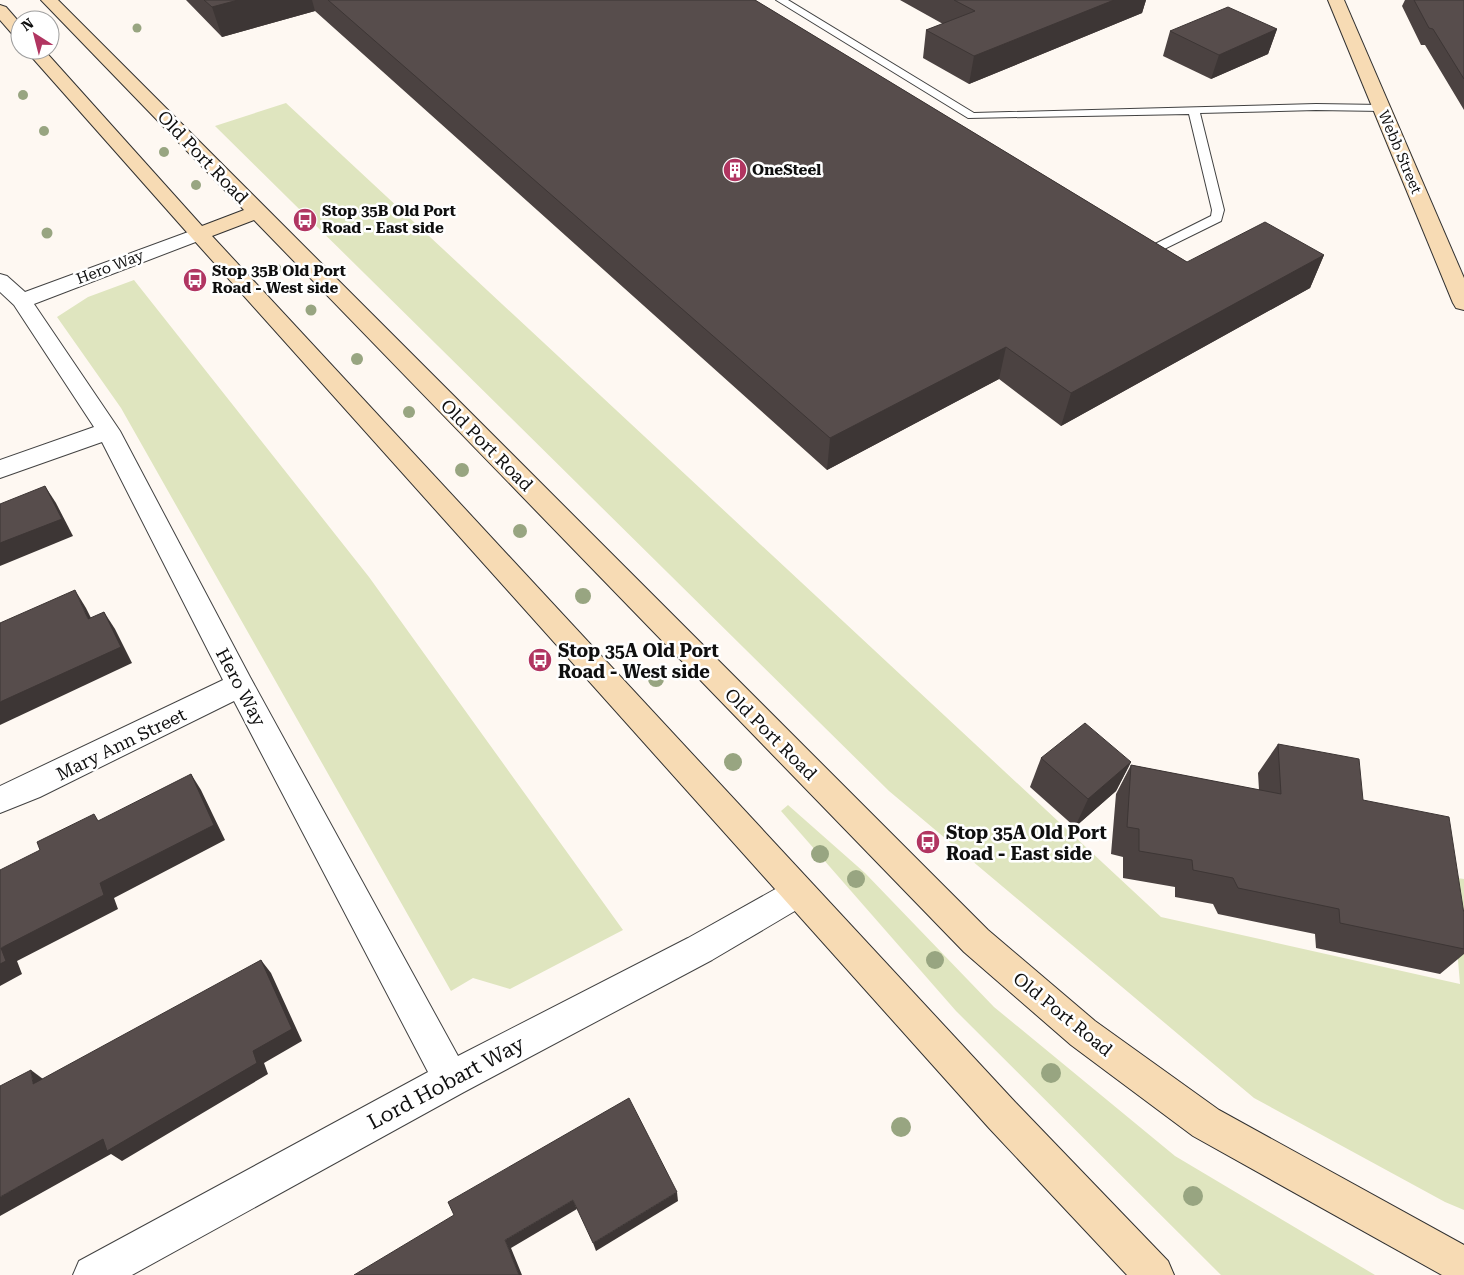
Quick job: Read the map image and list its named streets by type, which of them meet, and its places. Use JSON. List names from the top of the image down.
{
  "streets": {
    "main road": ["Webb Street", "Old Port Road"],
    "street": ["Hero Way", "Mary Ann Street", "Lord Hobart Way"]
  },
  "crossings": [
    ["Hero Way", "Mary Ann Street"],
    ["Hero Way", "Lord Hobart Way"]
  ],
  "places": {
    "building": ["OneSteel"],
    "bus stop": [
      "Stop 35B Old Port Road - East side",
      "Stop 35B Old Port Road - West side",
      "Stop 35A Old Port Road - West side",
      "Stop 35A Old Port Road - East side"
    ]
  },
  "north": "top left"
}
